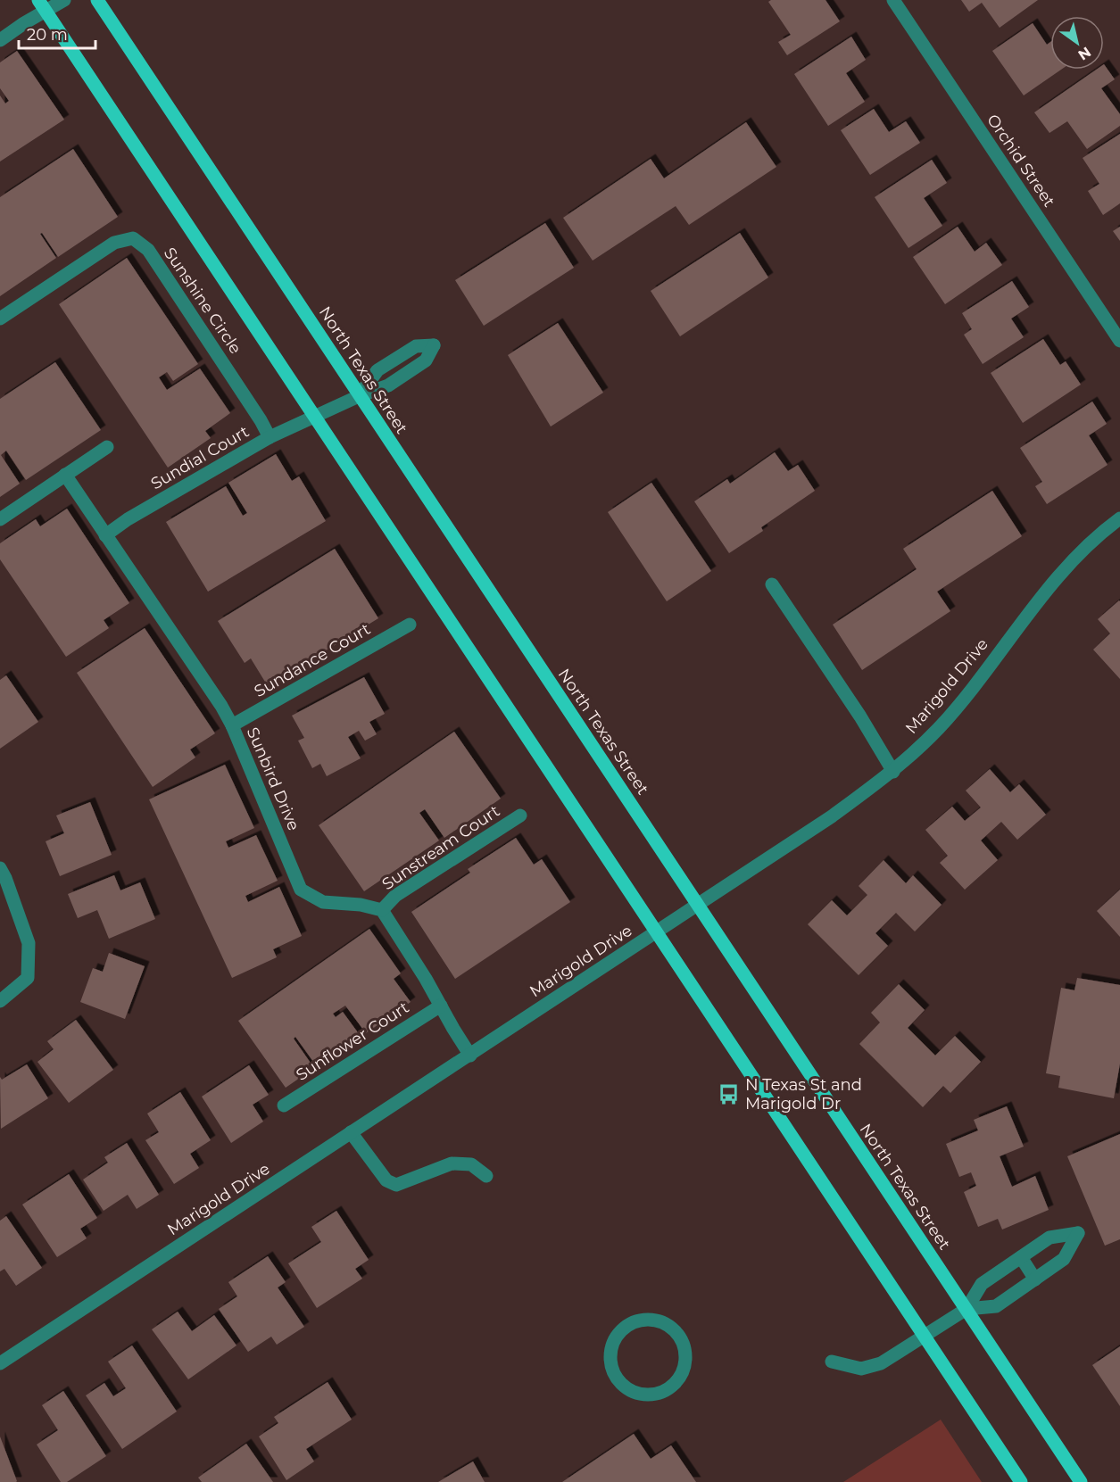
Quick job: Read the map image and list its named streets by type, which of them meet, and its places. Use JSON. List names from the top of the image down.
{
  "streets": {
    "main road": ["North Texas Street"],
    "street": [
      "Orchid Street",
      "Sunshine Circle",
      "Sundial Court",
      "Sundance Court",
      "Marigold Drive",
      "Sunbird Drive",
      "Sunstream Court",
      "Sunflower Court"
    ]
  },
  "crossings": [
    ["Sunshine Circle", "Sundial Court"],
    ["North Texas Street", "Sundial Court"],
    ["North Texas Street", "Marigold Drive"],
    ["Sundial Court", "Sunbird Drive"],
    ["Sundance Court", "Sunbird Drive"],
    ["Sunbird Drive", "Sunstream Court"]
  ],
  "places": {
    "bus stop": ["N Texas St and Marigold Dr"]
  },
  "scale_bar": "20 m",
  "north": "bottom right"
}
